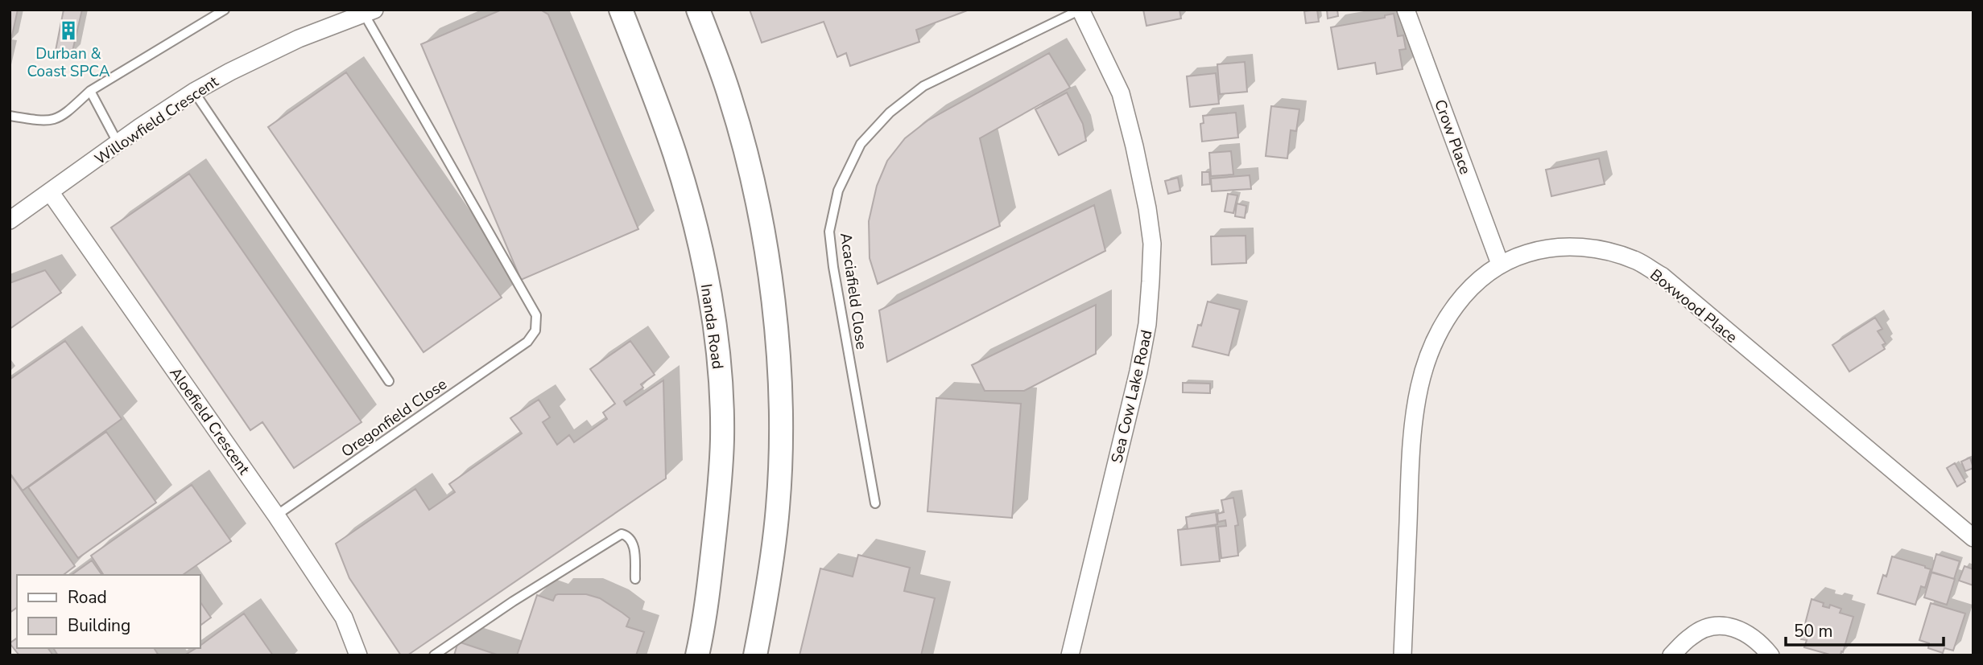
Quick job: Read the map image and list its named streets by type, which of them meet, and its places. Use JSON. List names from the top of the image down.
{
  "streets": {
    "main road": ["Inanda Road"],
    "street": [
      "Willowfield Crescent",
      "Crow Place",
      "Boxwood Place",
      "Sea Cow Lake Road",
      "Aloefield Crescent"
    ],
    "lane": ["Acaciafield Close", "Oregonfield Close"]
  },
  "crossings": [
    ["Willowfield Crescent", "Oregonfield Close"],
    ["Willowfield Crescent", "Aloefield Crescent"],
    ["Crow Place", "Boxwood Place"],
    ["Acaciafield Close", "Sea Cow Lake Road"],
    ["Oregonfield Close", "Aloefield Crescent"]
  ],
  "places": {
    "building": ["Durban & Coast SPCA"]
  },
  "legend": ["Road", "Building"],
  "scale_bar": "50 m"
}
